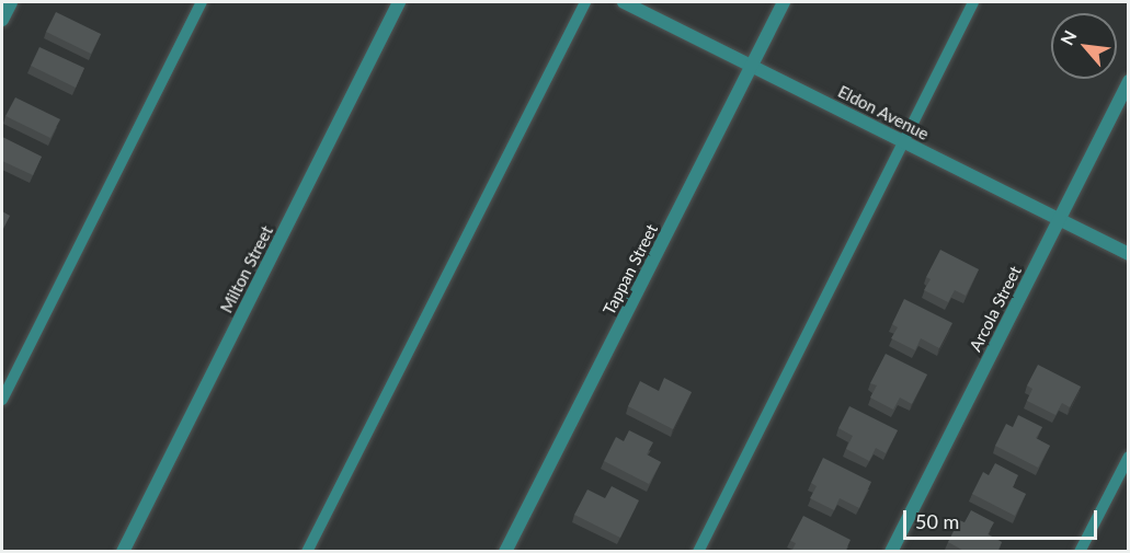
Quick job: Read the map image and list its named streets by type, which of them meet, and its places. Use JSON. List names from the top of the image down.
{
  "streets": {
    "street": [
      "Eldon Avenue",
      "Milton Street",
      "Tappan Street",
      "Arcola Street"
    ]
  },
  "crossings": [
    ["Eldon Avenue", "Tappan Street"],
    ["Eldon Avenue", "Arcola Street"]
  ],
  "scale_bar": "50 m",
  "north": "top left"
}
